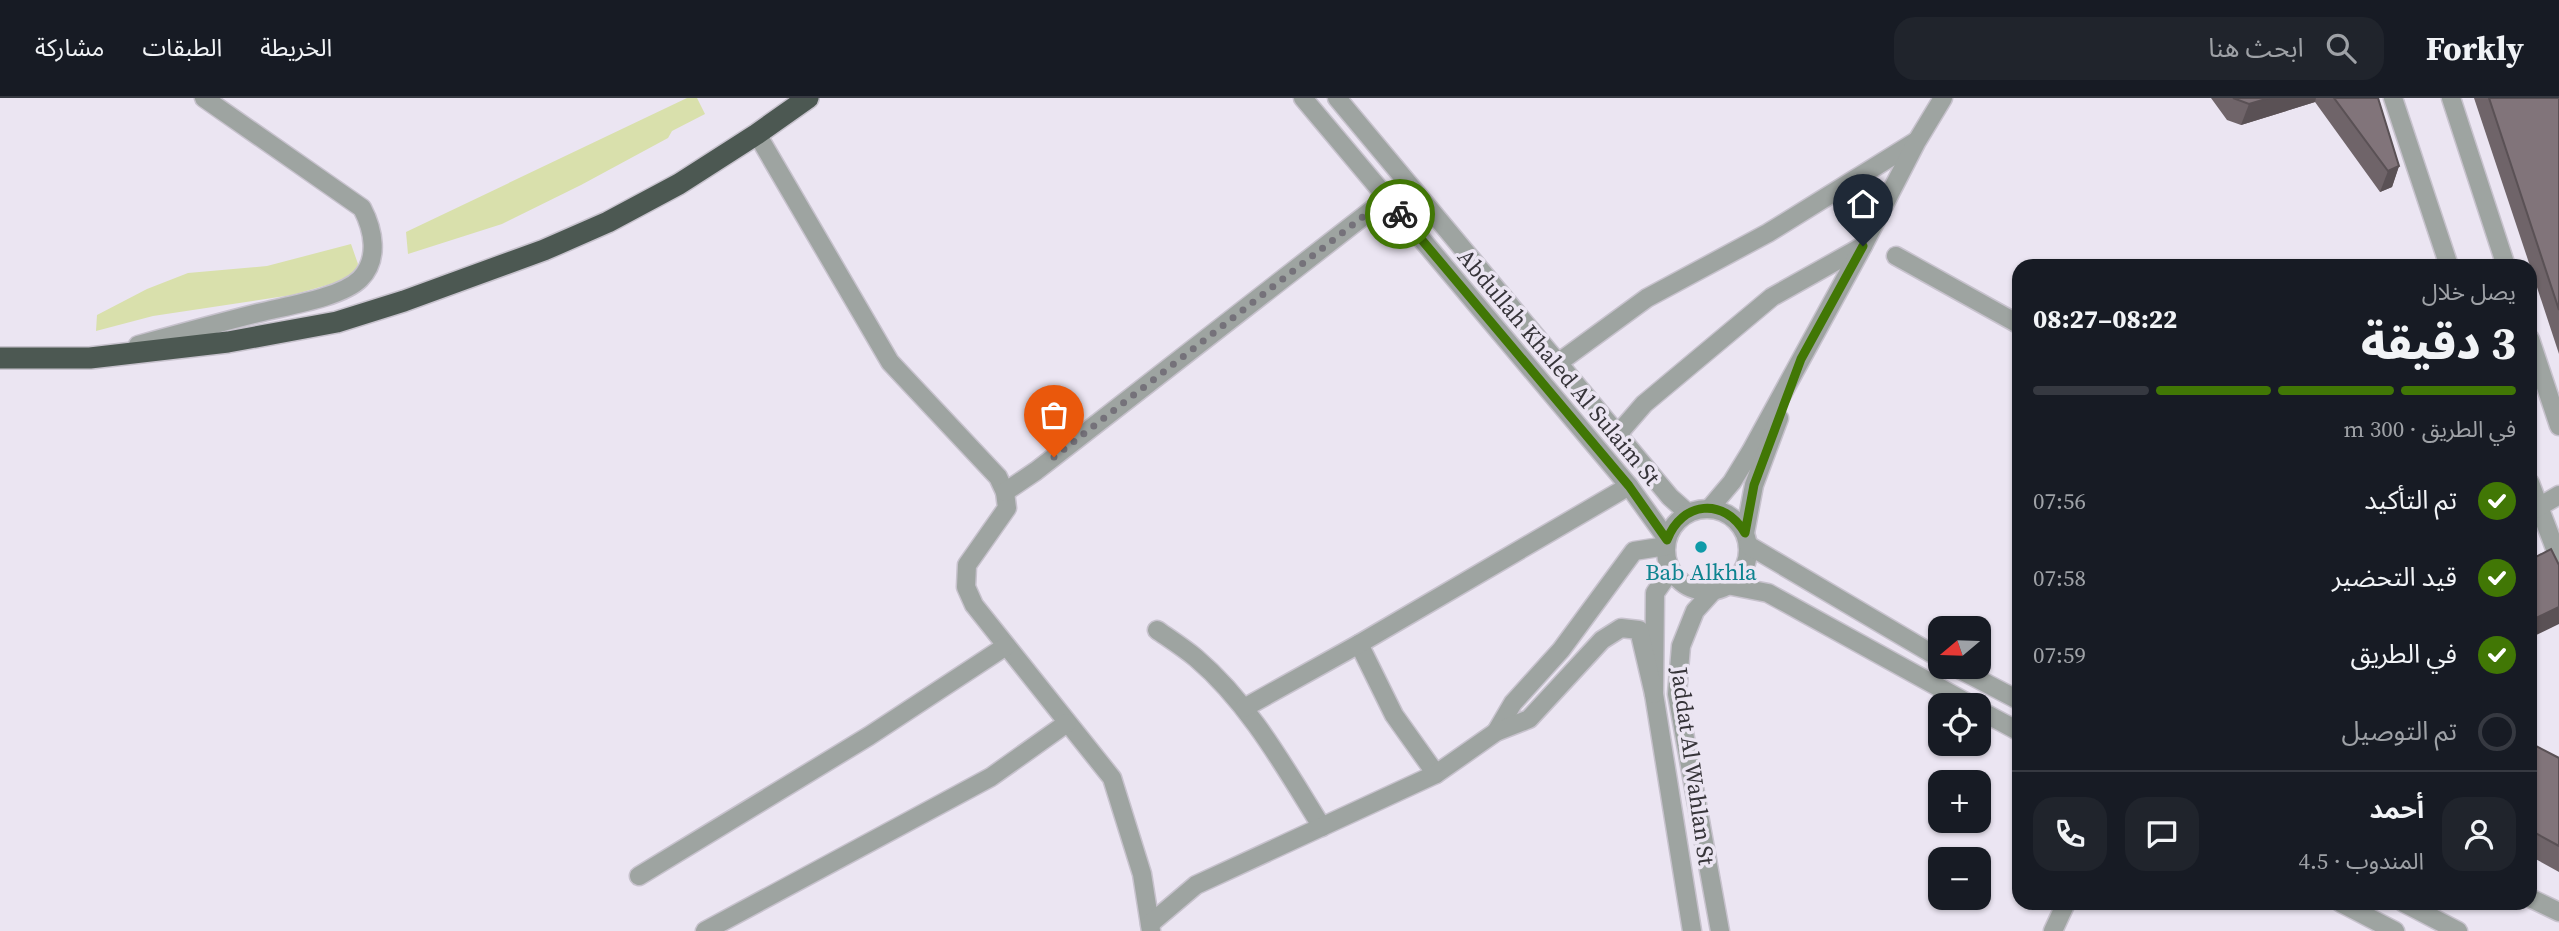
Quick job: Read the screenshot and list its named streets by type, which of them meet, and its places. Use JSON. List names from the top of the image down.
{
  "streets": {
    "street": ["Abdullah Khaled Al Sulaim St", "Jaddat Al Wahlan St"]
  },
  "crossings": [
    ["Abdullah Khaled Al Sulaim St", "Jaddat Al Wahlan St"]
  ],
  "places": ["Bab Alkhla"],
  "north": "left",
  "page": {
    "header": "Forkly",
    "search": "ابحث هنا",
    "nav": ["الخريطة", "الطبقات", "مشاركة"],
    "heading": ["3 دقيقة", "يصل خلال", "08:22–08:27"],
    "panel": ["أحمد", "المندوب · 4.5"],
    "bar": "في الطريق · 300 m",
    "list": [
      ["تم التأكيد", "07:56"],
      ["قيد التحضير", "07:58"],
      ["في الطريق", "07:59"],
      "تم التوصيل"
    ],
    "map_buttons": ["+", "−"]
  }
}
